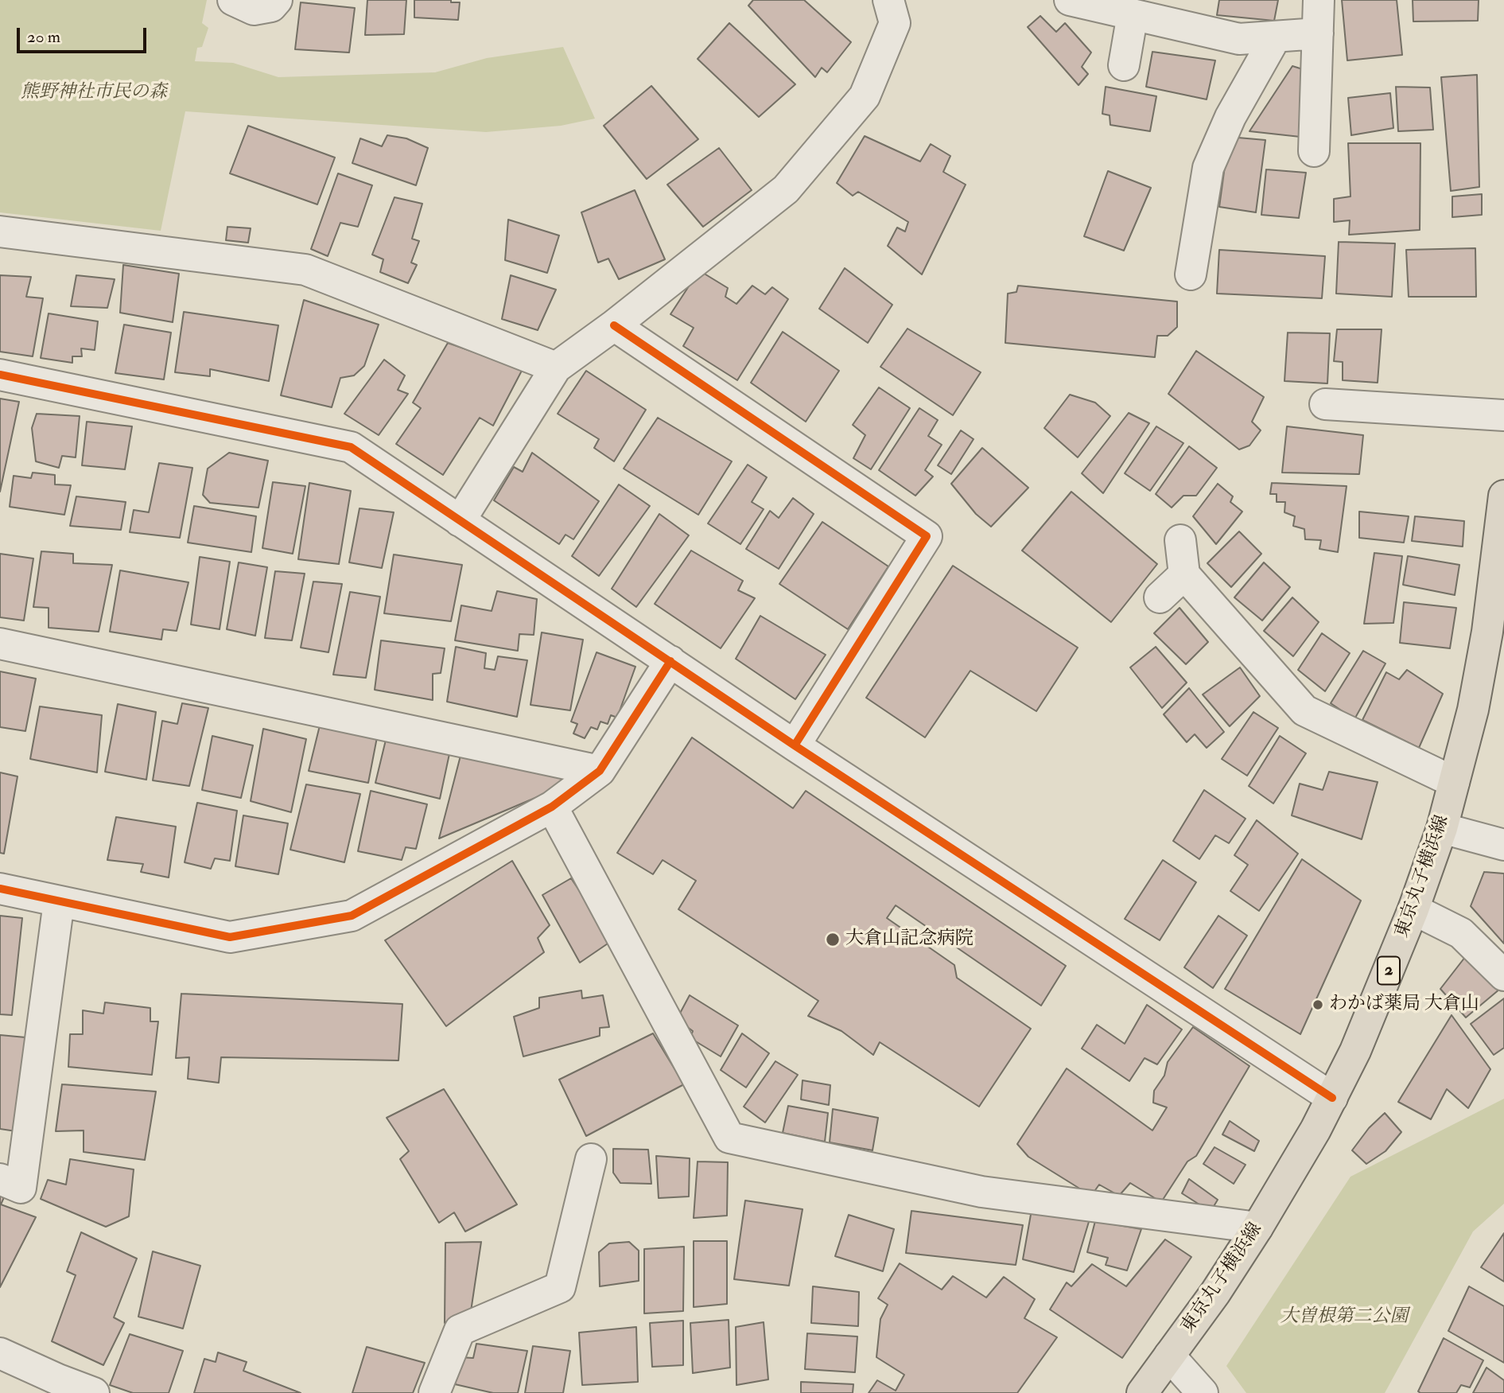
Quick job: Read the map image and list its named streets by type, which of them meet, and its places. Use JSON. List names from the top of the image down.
{
  "streets": {
    "main road": ["東京丸子横浜線", "2"]
  },
  "parks": ["熊野神社市民の森", "大曽根第二公園"],
  "places": ["大倉山記念病院", "わかば薬局 大倉山"],
  "scale_bar": "20 m"
}
